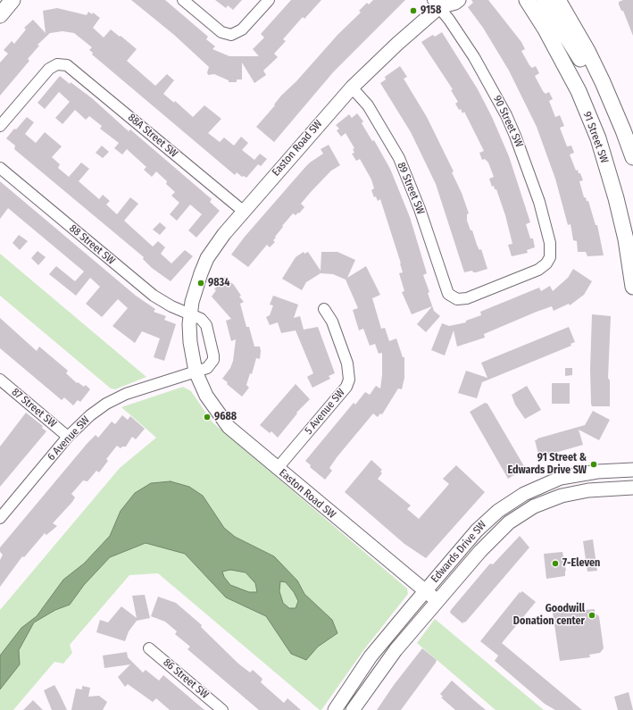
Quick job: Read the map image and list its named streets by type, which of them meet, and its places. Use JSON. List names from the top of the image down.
{
  "streets": {
    "main road": ["91 Street SW"],
    "street": [
      "90 Street SW",
      "88A Street SW",
      "Easton Road SW",
      "89 Street SW",
      "88 Street SW",
      "87 Street SW",
      "5 Avenue SW",
      "6 Avenue SW",
      "Edwards Drive SW",
      "86 Street SW"
    ]
  },
  "crossings": [
    ["90 Street SW", "Easton Road SW"],
    ["90 Street SW", "89 Street SW"],
    ["88A Street SW", "Easton Road SW"],
    ["Easton Road SW", "89 Street SW"],
    ["Easton Road SW", "88 Street SW"],
    ["Easton Road SW", "5 Avenue SW"],
    ["Easton Road SW", "6 Avenue SW"],
    ["Easton Road SW", "Edwards Drive SW"],
    ["87 Street SW", "6 Avenue SW"]
  ],
  "places": [
    "9158",
    "9834",
    "9688",
    "91 Street & Edwards Drive SW",
    "7-Eleven",
    "Goodwill Donation center"
  ]
}
